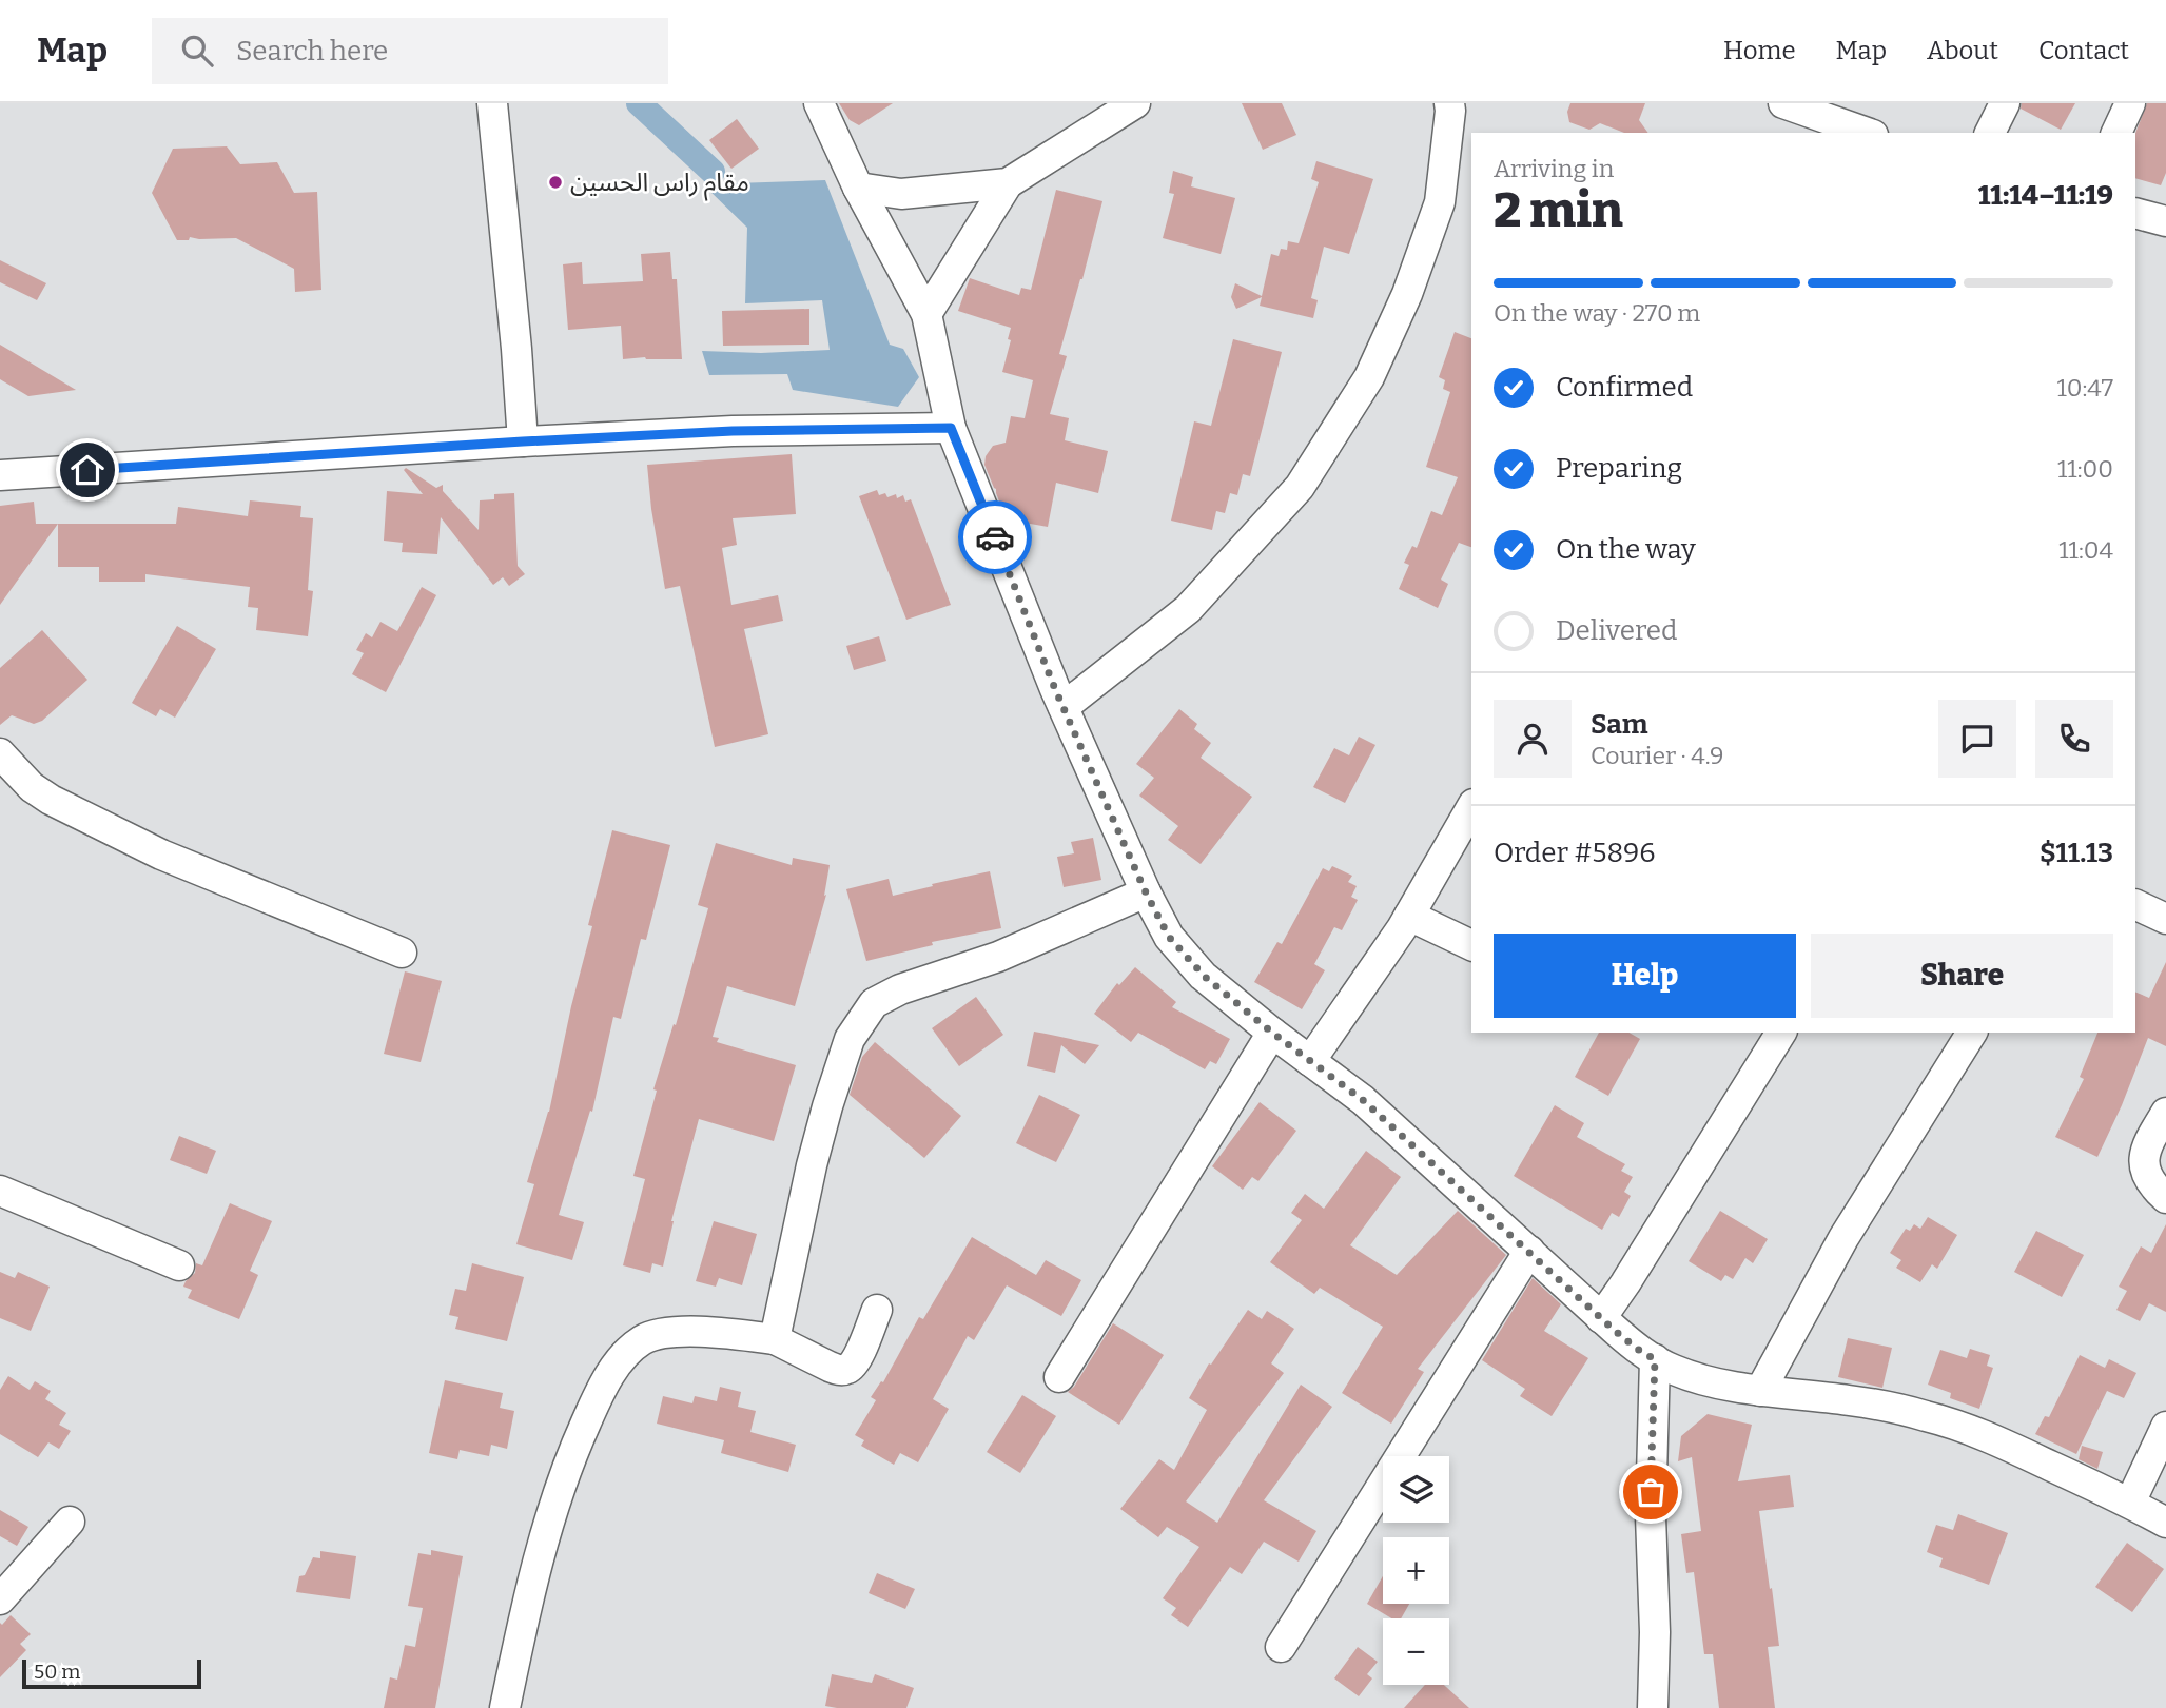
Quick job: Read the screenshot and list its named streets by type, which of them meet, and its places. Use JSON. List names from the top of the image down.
{
  "places": ["مقام راس الحسين"],
  "scale_bar": "50 m",
  "page": {
    "header": "Map",
    "search": "Search here",
    "nav": [
      "Home",
      "Map",
      "About",
      "Contact"
    ],
    "heading": ["2 min", "Arriving in", "11:14–11:19"],
    "panel": [
      "Sam",
      "Courier · 4.9",
      "Order #5896",
      "$11.13"
    ],
    "bar": "On the way · 270 m",
    "list": [
      ["Confirmed", "10:47"],
      ["Preparing", "11:00"],
      ["On the way", "11:04"],
      "Delivered"
    ],
    "buttons": ["Help", "Share"],
    "map_buttons": ["+", "−"],
    "scale": "50 m"
  }
}
